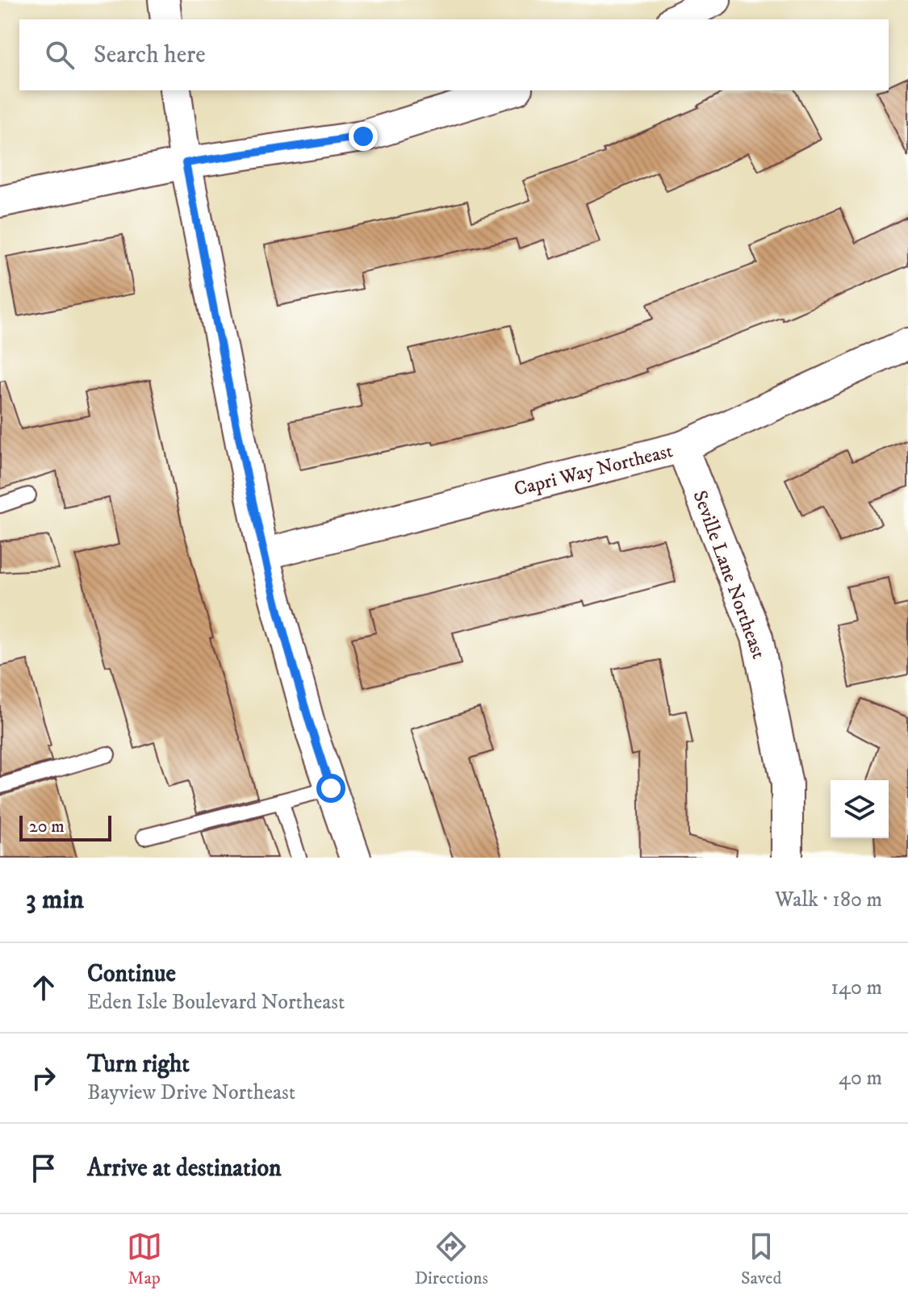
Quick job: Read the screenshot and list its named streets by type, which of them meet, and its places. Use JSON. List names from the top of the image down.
{
  "streets": {
    "street": ["Capri Way Northeast", "Seville Lane Northeast"]
  },
  "crossings": [
    ["Capri Way Northeast", "Seville Lane Northeast"]
  ],
  "scale_bar": "20 m",
  "page": {
    "search": "Search here",
    "scale": "20 m",
    "heading": ["3 min", "Walk · 180 m"],
    "list": [
      ["Continue", "Eden Isle Boulevard Northeast", "140 m"],
      ["Turn right", "Bayview Drive Northeast", "40 m"],
      "Arrive at destination"
    ],
    "nav": ["Map", "Directions", "Saved"]
  }
}
